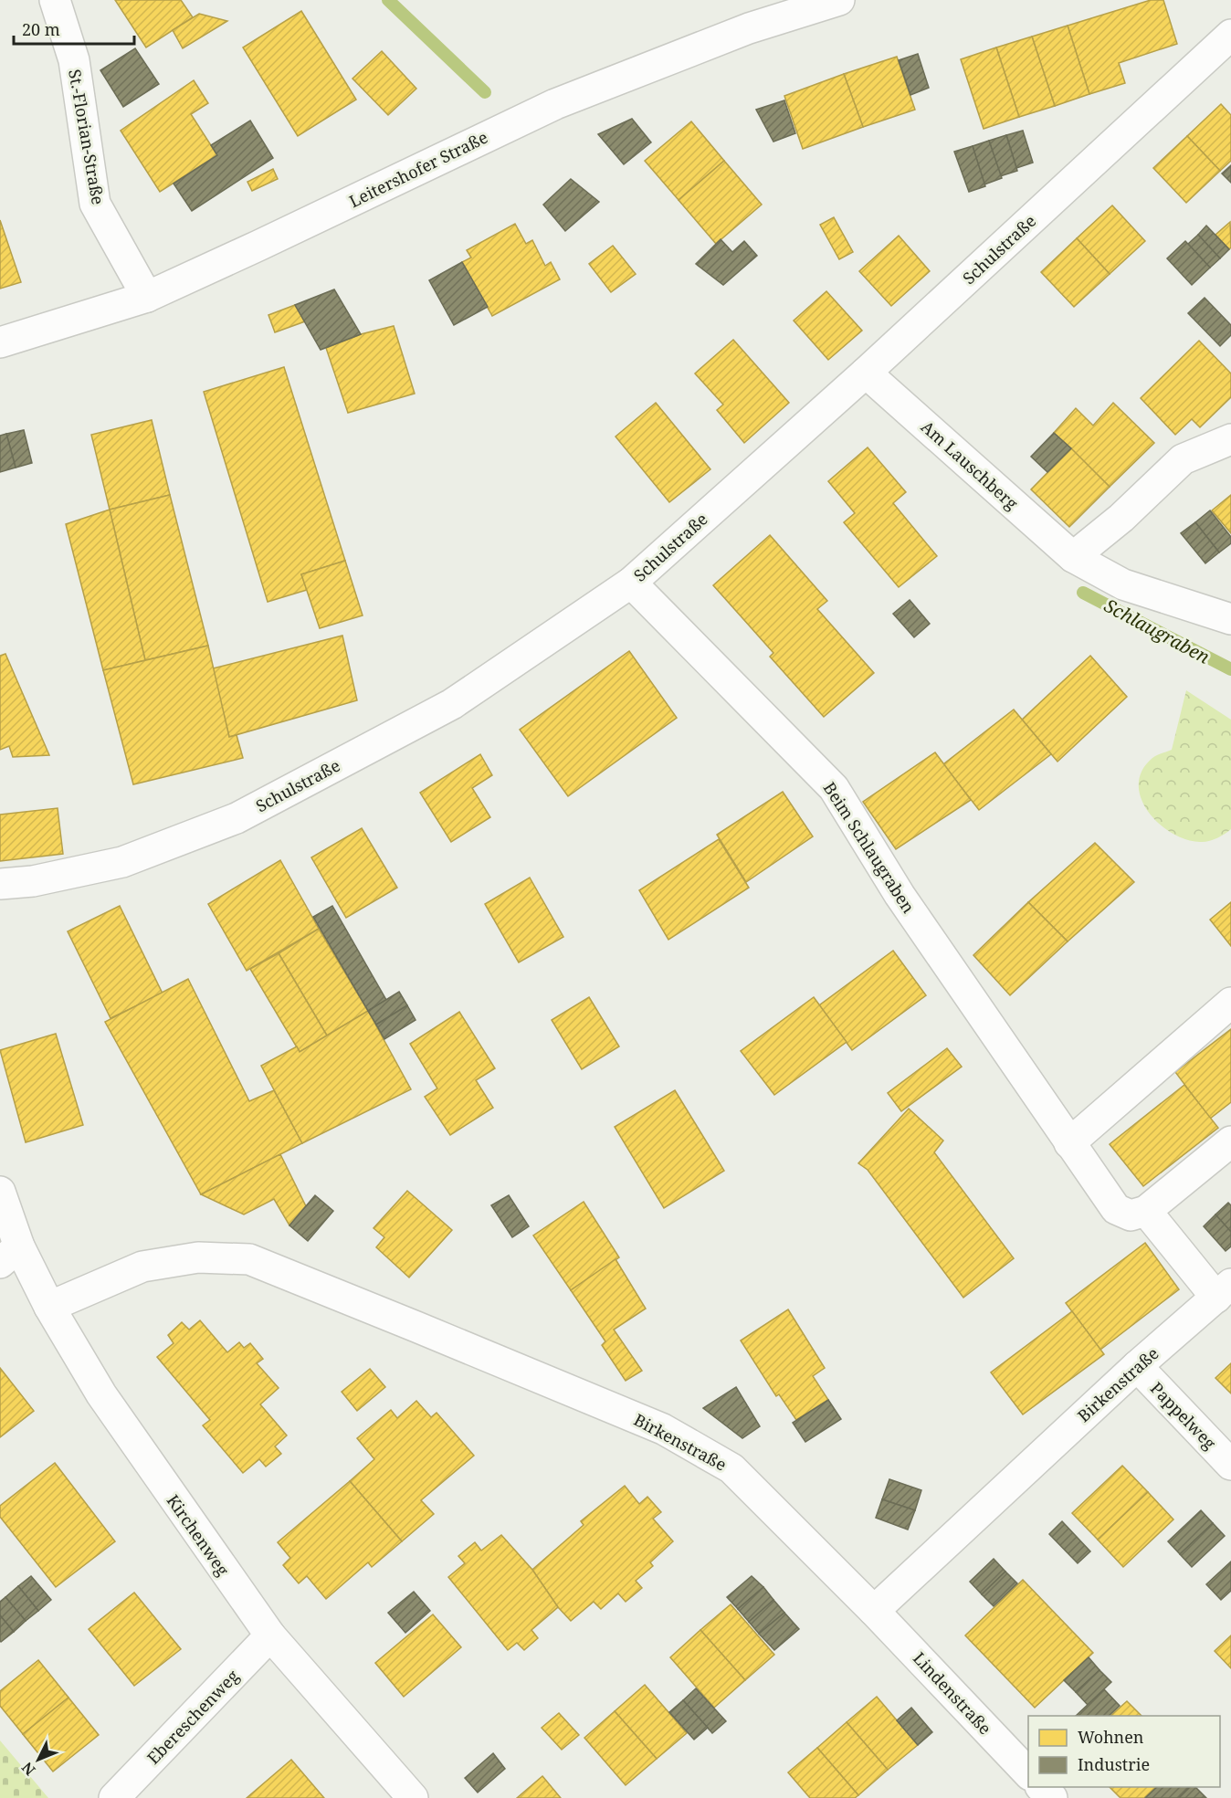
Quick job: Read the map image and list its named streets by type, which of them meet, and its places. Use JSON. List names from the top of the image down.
{
  "streets": {
    "street": [
      "St.-Florian-Straße",
      "Leitershofer Straße",
      "Schulstraße",
      "Am Lauschberg",
      "Beim Schlaugraben",
      "Birkenstraße",
      "Pappelweg",
      "Kirchenweg",
      "Lindenstraße",
      "Ebereschenweg"
    ]
  },
  "crossings": [
    ["St.-Florian-Straße", "Leitershofer Straße"],
    ["Schulstraße", "Am Lauschberg"],
    ["Schulstraße", "Beim Schlaugraben"],
    ["Beim Schlaugraben", "Birkenstraße"],
    ["Birkenstraße", "Pappelweg"],
    ["Birkenstraße", "Kirchenweg"],
    ["Birkenstraße", "Lindenstraße"],
    ["Kirchenweg", "Ebereschenweg"]
  ],
  "water": ["Schlaugraben"],
  "legend": ["Wohnen", "Industrie"],
  "scale_bar": "20 m",
  "north": "bottom left"
}
